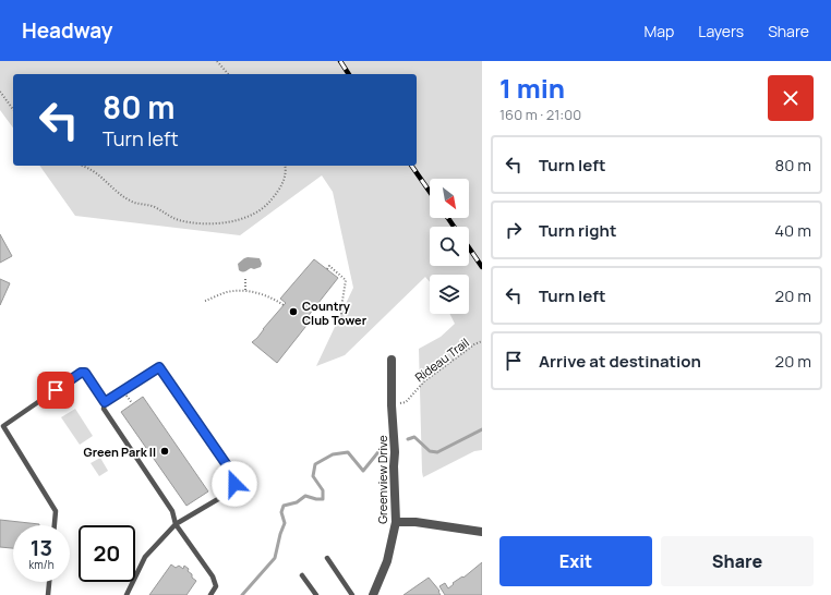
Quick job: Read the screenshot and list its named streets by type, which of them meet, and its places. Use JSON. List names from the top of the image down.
{
  "streets": {
    "street": ["Greenview Drive"],
    "path": ["Rideau Trail"]
  },
  "crossings": [
    ["Rideau Trail", "Greenview Drive"]
  ],
  "places": ["Country Club Tower", "Green Park II"],
  "north": "bottom right",
  "page": {
    "header": "Headway",
    "nav": ["Map", "Layers", "Share"],
    "heading": ["1 min", "160 m · 21:00"],
    "turn": ["80 m", "Turn left"],
    "list": [
      {
        "name": "Turn left",
        "value": "80 m"
      },
      {
        "name": "Turn right",
        "value": "40 m"
      },
      {
        "name": "Turn left",
        "value": "20 m"
      },
      {
        "name": "Arrive at destination",
        "value": "20 m"
      }
    ],
    "speed": "13 km/h",
    "limit": "20",
    "buttons": ["Exit", "Share"]
  }
}
